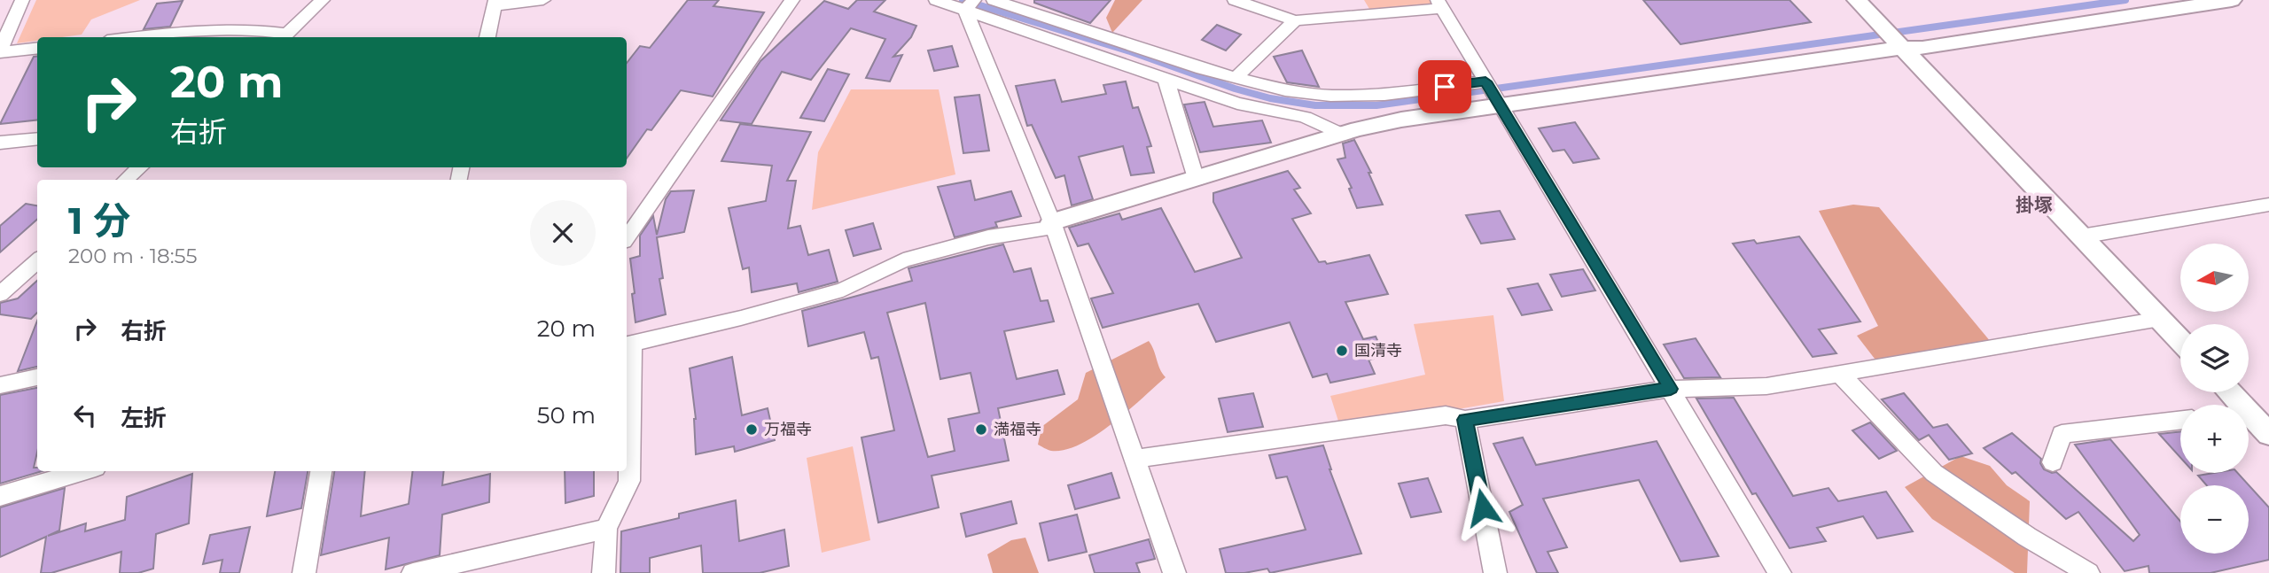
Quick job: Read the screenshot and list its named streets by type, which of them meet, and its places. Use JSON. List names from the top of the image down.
{
  "districts": ["掛塚"],
  "places": ["国清寺", "万福寺", "満福寺"],
  "north": "left",
  "page": {
    "turn": ["20 m", "右折"],
    "heading": ["1 分", "200 m · 18:55"],
    "map_buttons": ["+", "−"],
    "list": [
      {
        "name": "右折",
        "value": "20 m"
      },
      {
        "name": "左折",
        "value": "50 m"
      }
    ]
  }
}
